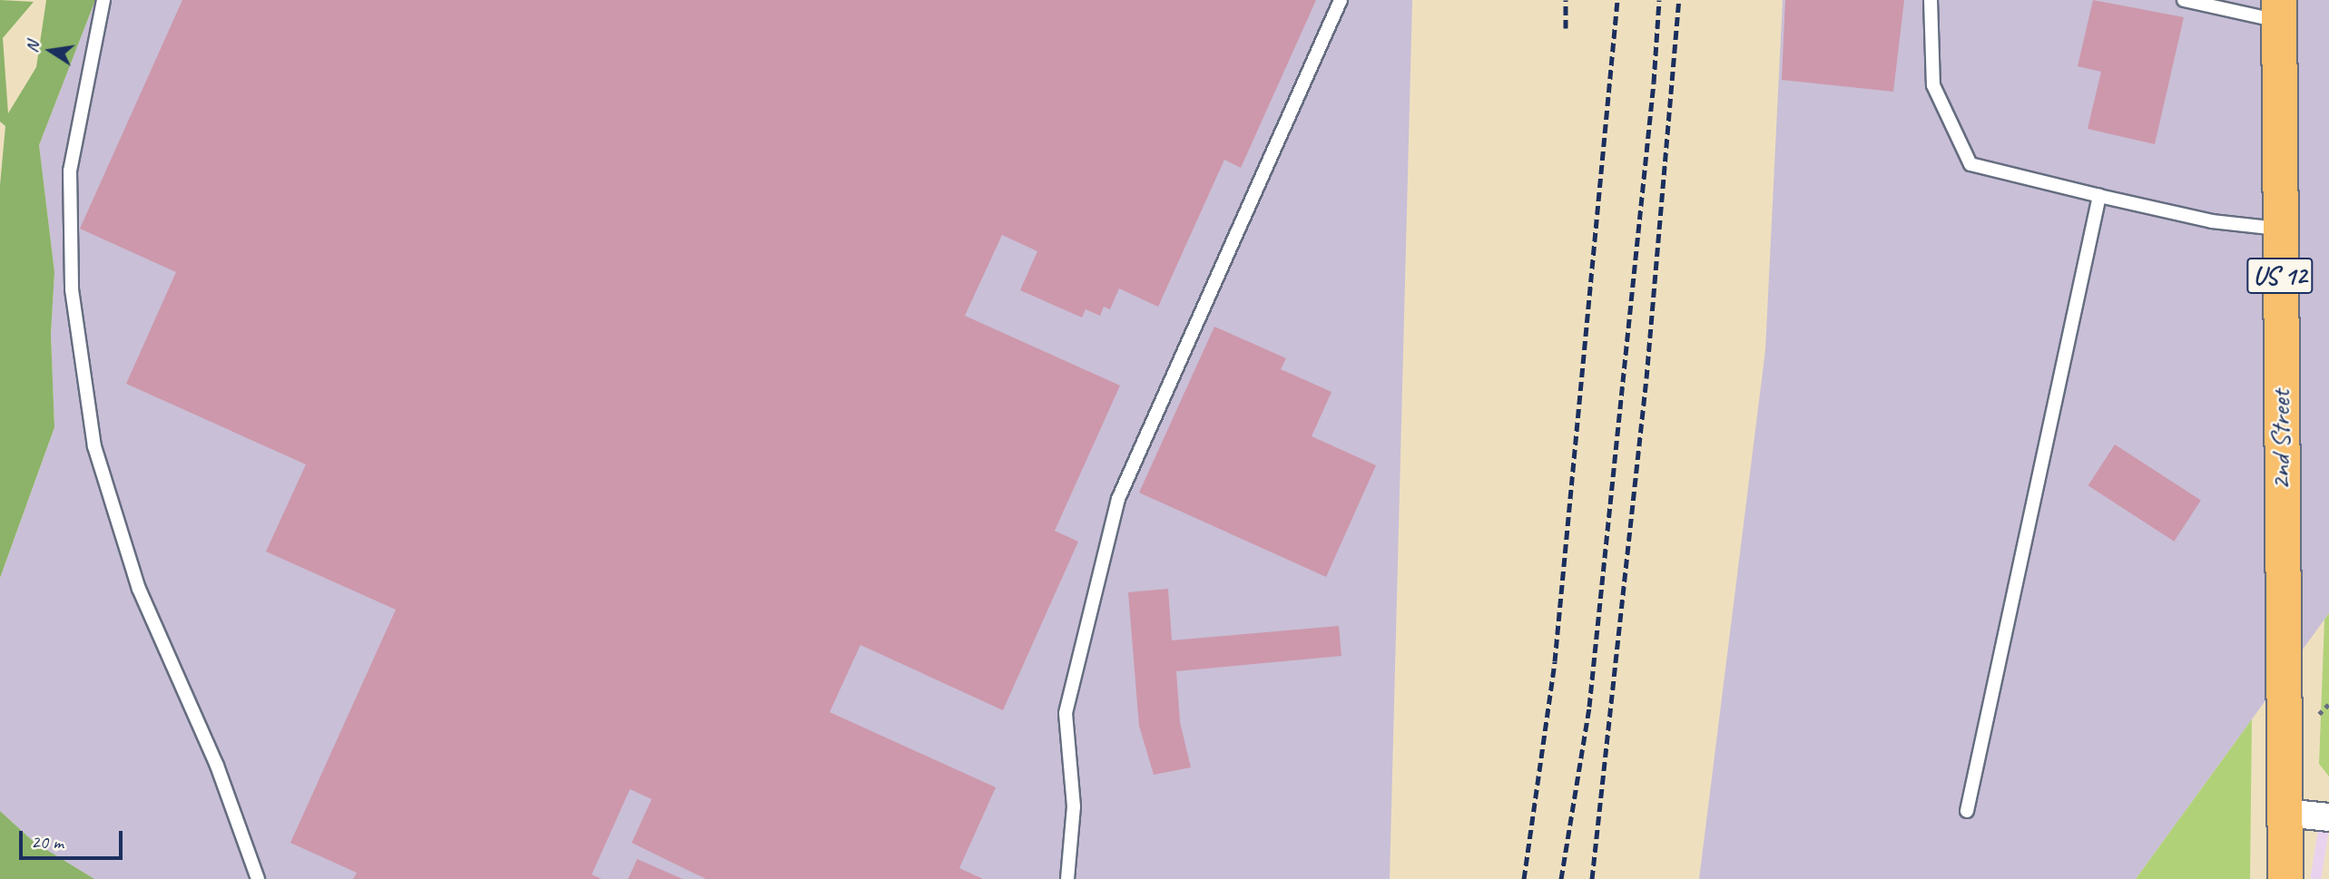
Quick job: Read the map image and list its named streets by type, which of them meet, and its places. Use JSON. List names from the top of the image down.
{
  "streets": {
    "main road": ["US 12", "2nd Street"]
  },
  "scale_bar": "20 m",
  "north": "left"
}
